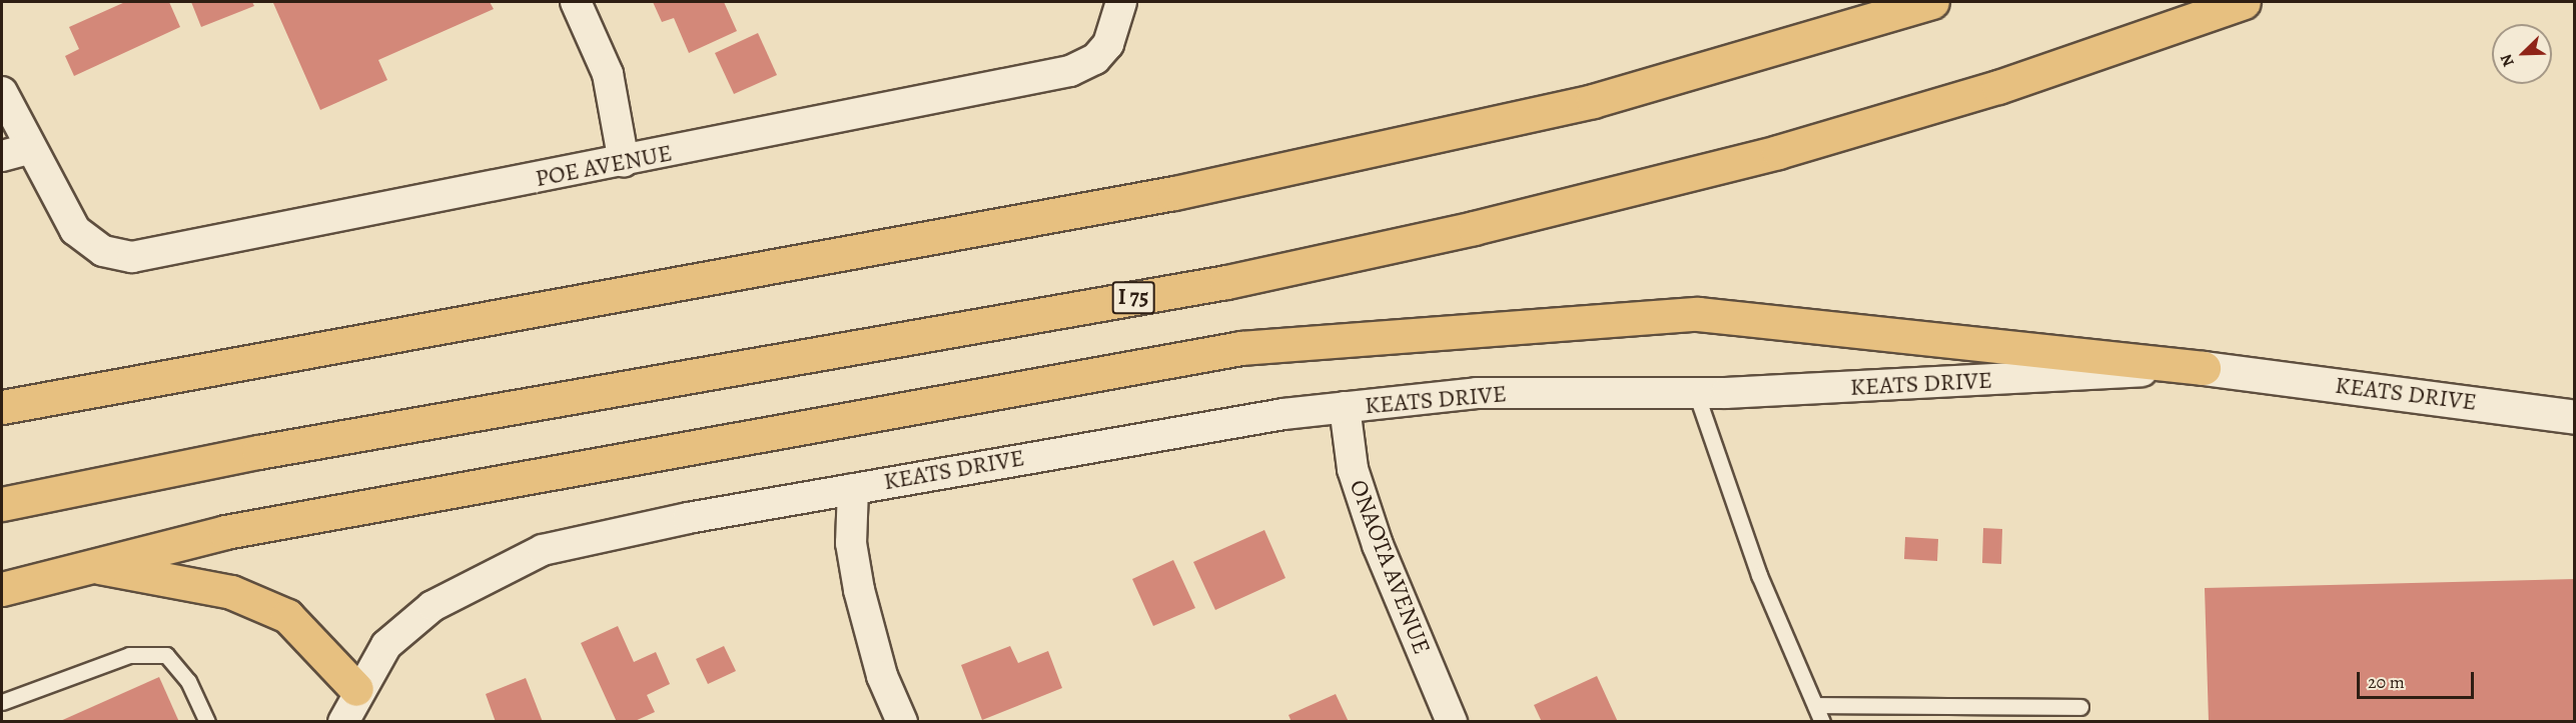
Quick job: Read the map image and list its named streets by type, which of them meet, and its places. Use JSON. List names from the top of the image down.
{
  "streets": {
    "highway": ["I 75"],
    "main road": ["KEATS DRIVE"],
    "street": ["POE AVENUE", "ONAOTA AVENUE"]
  },
  "crossings": [
    ["KEATS DRIVE", "ONAOTA AVENUE"]
  ],
  "scale_bar": "20 m",
  "north": "bottom left"
}
